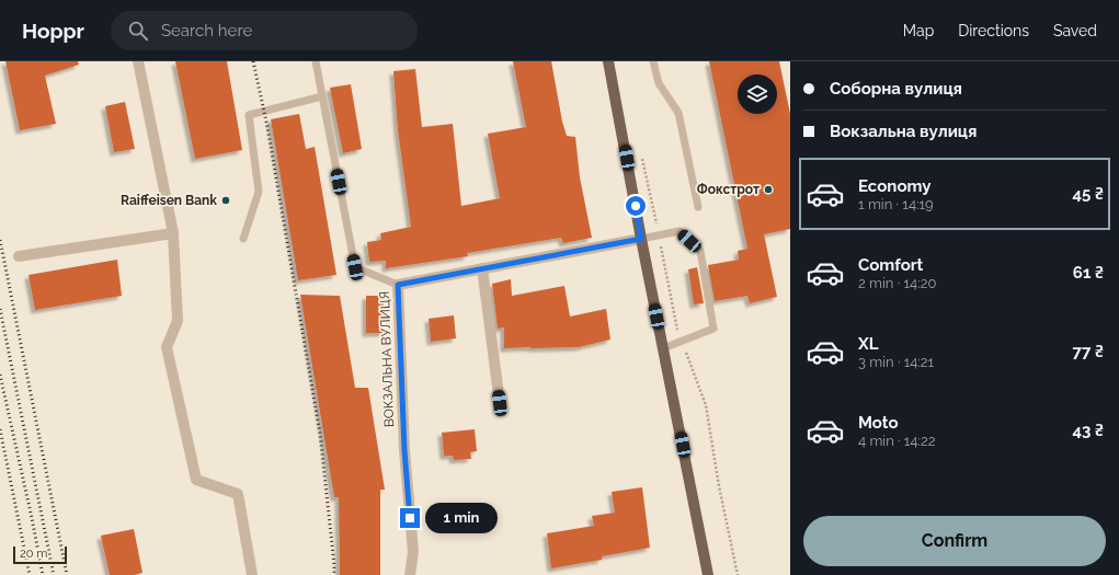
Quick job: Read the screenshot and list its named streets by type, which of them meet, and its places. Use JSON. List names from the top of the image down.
{
  "streets": {
    "street": ["ВОКЗАЛЬНА ВУЛИЦЯ"]
  },
  "places": ["Фокстрот", "Raiffeisen Bank"],
  "scale_bar": "20 m",
  "page": {
    "header": "Hoppr",
    "search": "Search here",
    "nav": ["Map", "Directions", "Saved"],
    "banner": ["Соборна вулиця", "Вокзальна вулиця"],
    "list": [
      {
        "name": "Economy",
        "note": "1 min · 14:19",
        "value": "45 ₴"
      },
      {
        "name": "Comfort",
        "note": "2 min · 14:20",
        "value": "61 ₴"
      },
      {
        "name": "XL",
        "note": "3 min · 14:21",
        "value": "77 ₴"
      },
      {
        "name": "Moto",
        "note": "4 min · 14:22",
        "value": "43 ₴"
      }
    ],
    "bubble": "1 min",
    "buttons": "Confirm",
    "scale": "20 m"
  }
}
